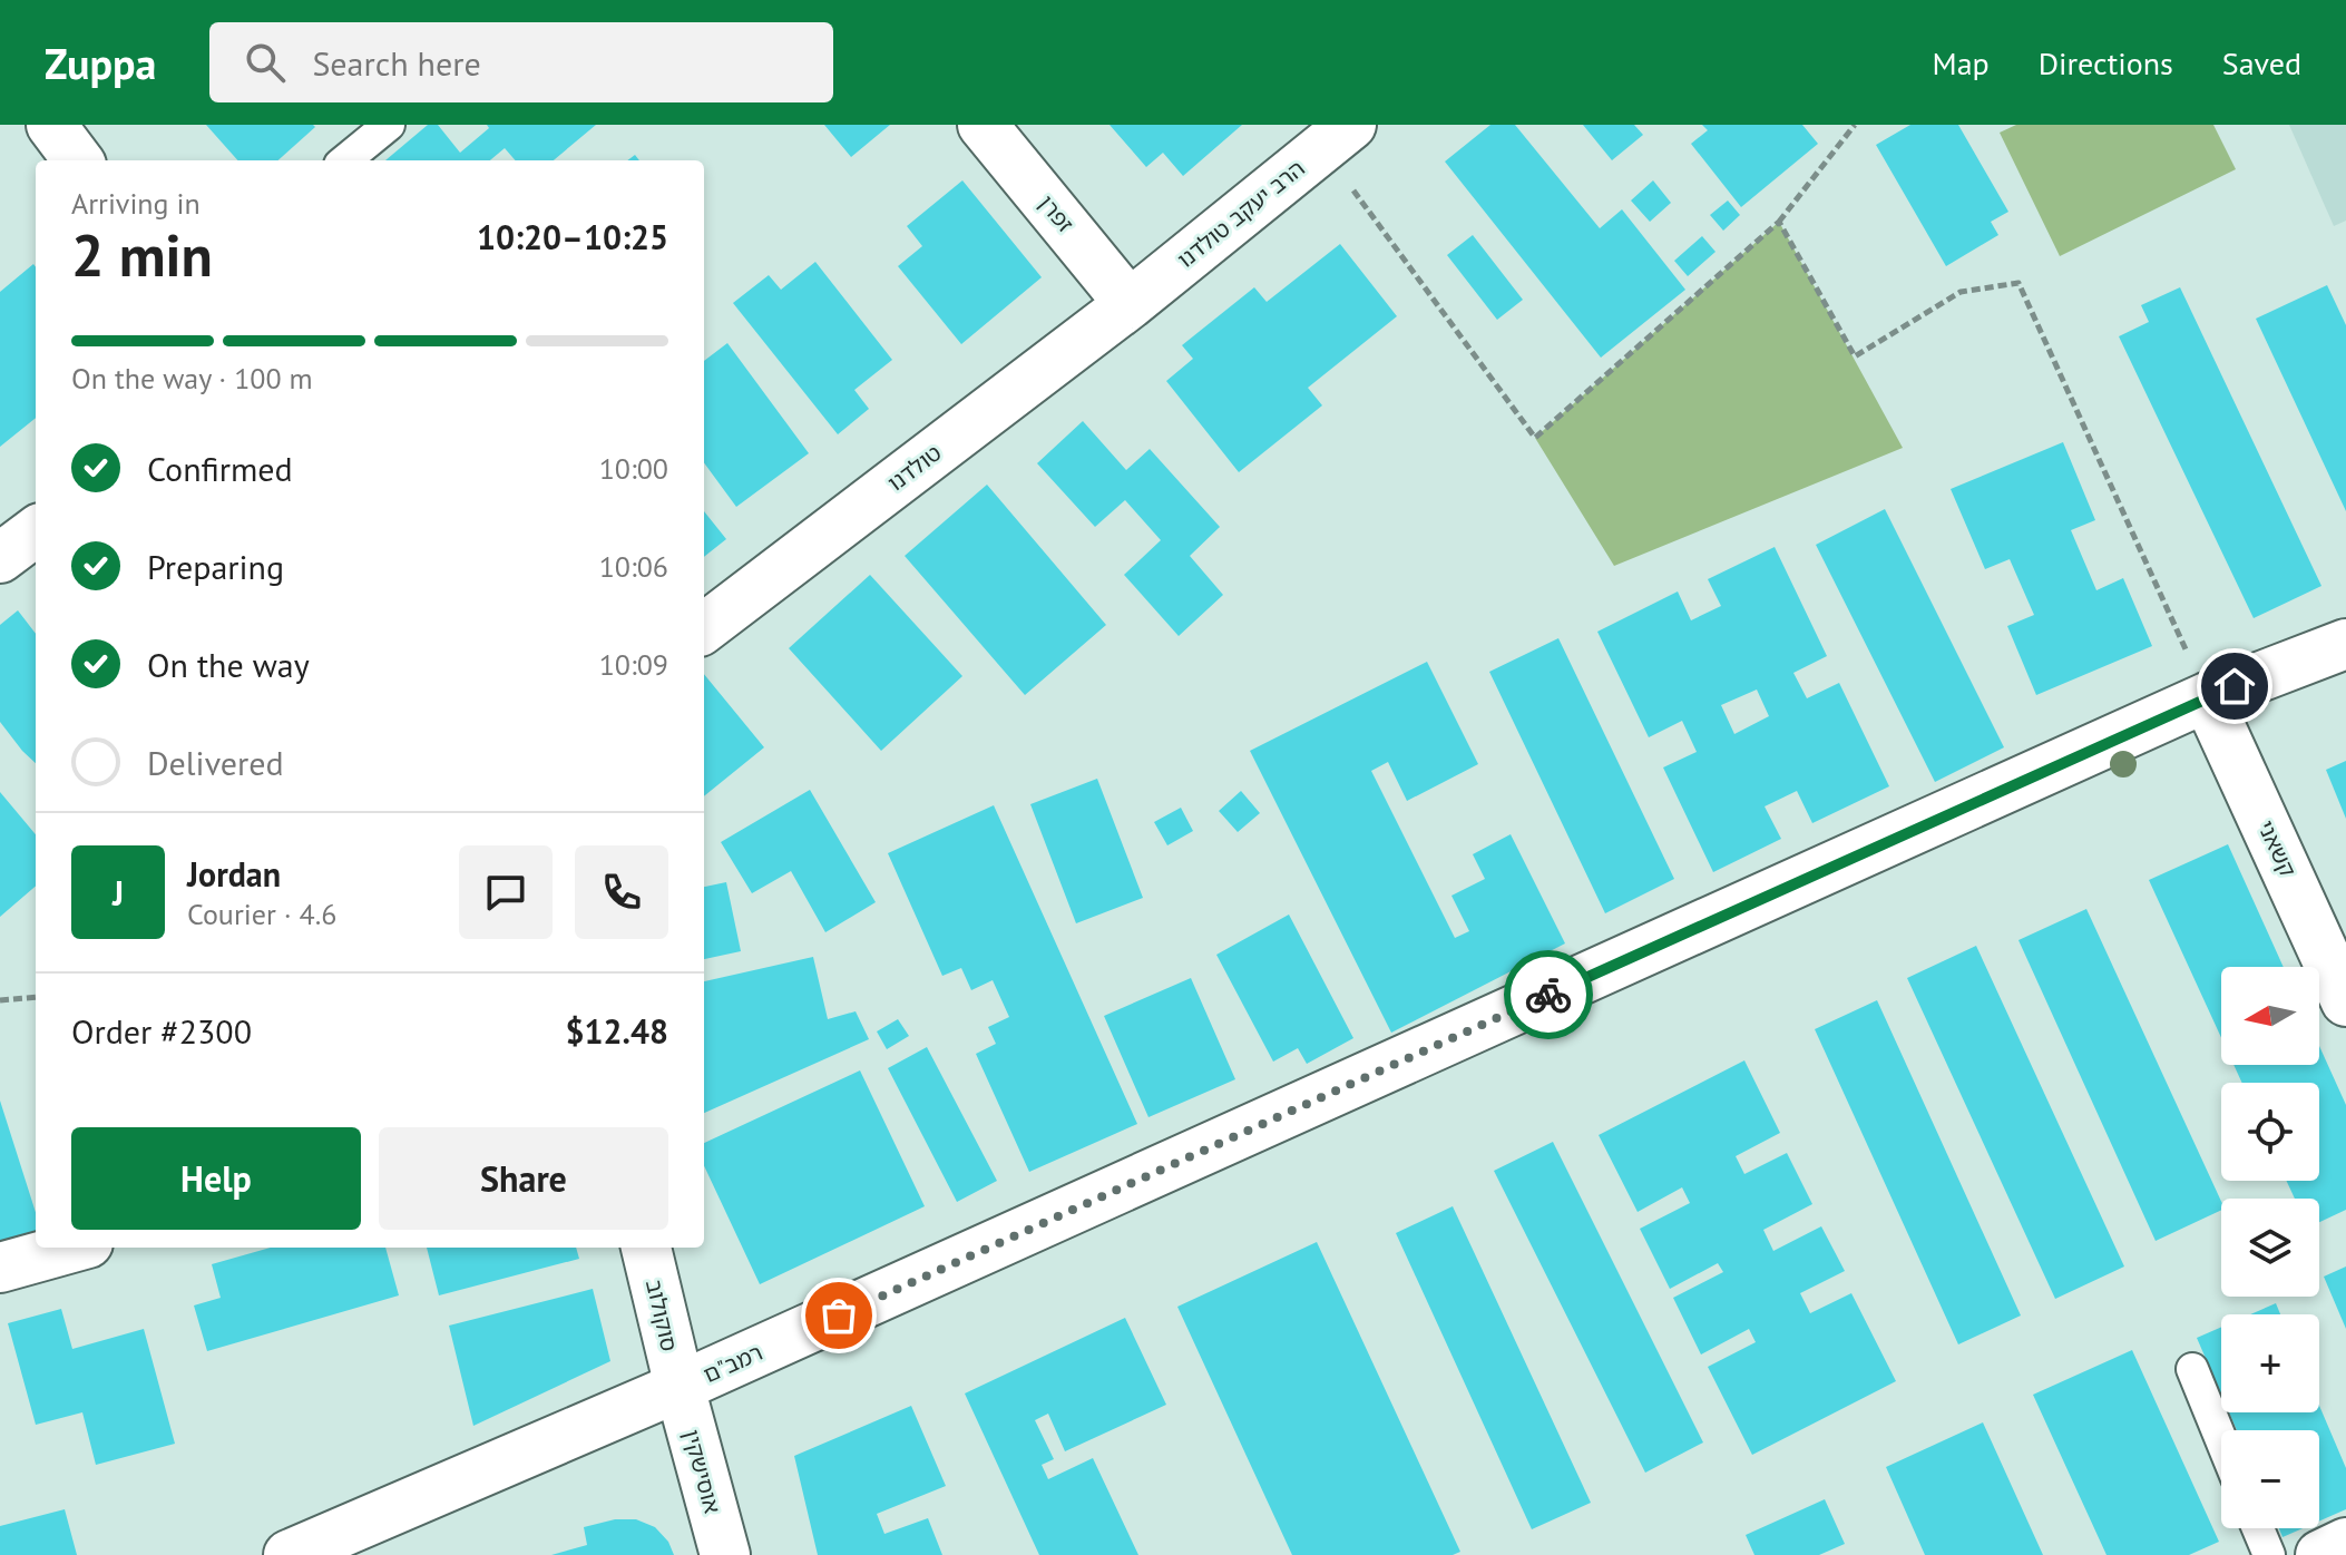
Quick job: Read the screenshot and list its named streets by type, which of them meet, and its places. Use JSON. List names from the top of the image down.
{
  "streets": {
    "street": [
      "זפרן",
      "הרב יעקב טולדנו",
      "טולדנו",
      "קשאני",
      "סוקולוב",
      "רמב\"ם",
      "אוסישקין"
    ]
  },
  "crossings": [
    ["זפרן", "הרב יעקב טולדנו"],
    ["זפרן", "טולדנו"],
    ["הרב יעקב טולדנו", "טולדנו"],
    ["קשאני", "רמב\"ם"],
    ["סוקולוב", "רמב\"ם"],
    ["סוקולוב", "אוסישקין"],
    ["רמב\"ם", "אוסישקין"]
  ],
  "north": "left",
  "page": {
    "header": "Zuppa",
    "search": "Search here",
    "nav": ["Map", "Directions", "Saved"],
    "heading": ["2 min", "Arriving in", "10:20–10:25"],
    "panel": [
      "Jordan",
      "Courier · 4.6",
      "Order #2300",
      "$12.48"
    ],
    "bar": "On the way · 100 m",
    "list": [
      ["Confirmed", "10:00"],
      ["Preparing", "10:06"],
      ["On the way", "10:09"],
      "Delivered"
    ],
    "round": "J",
    "map_buttons": ["+", "−"],
    "buttons": ["Help", "Share"]
  }
}
